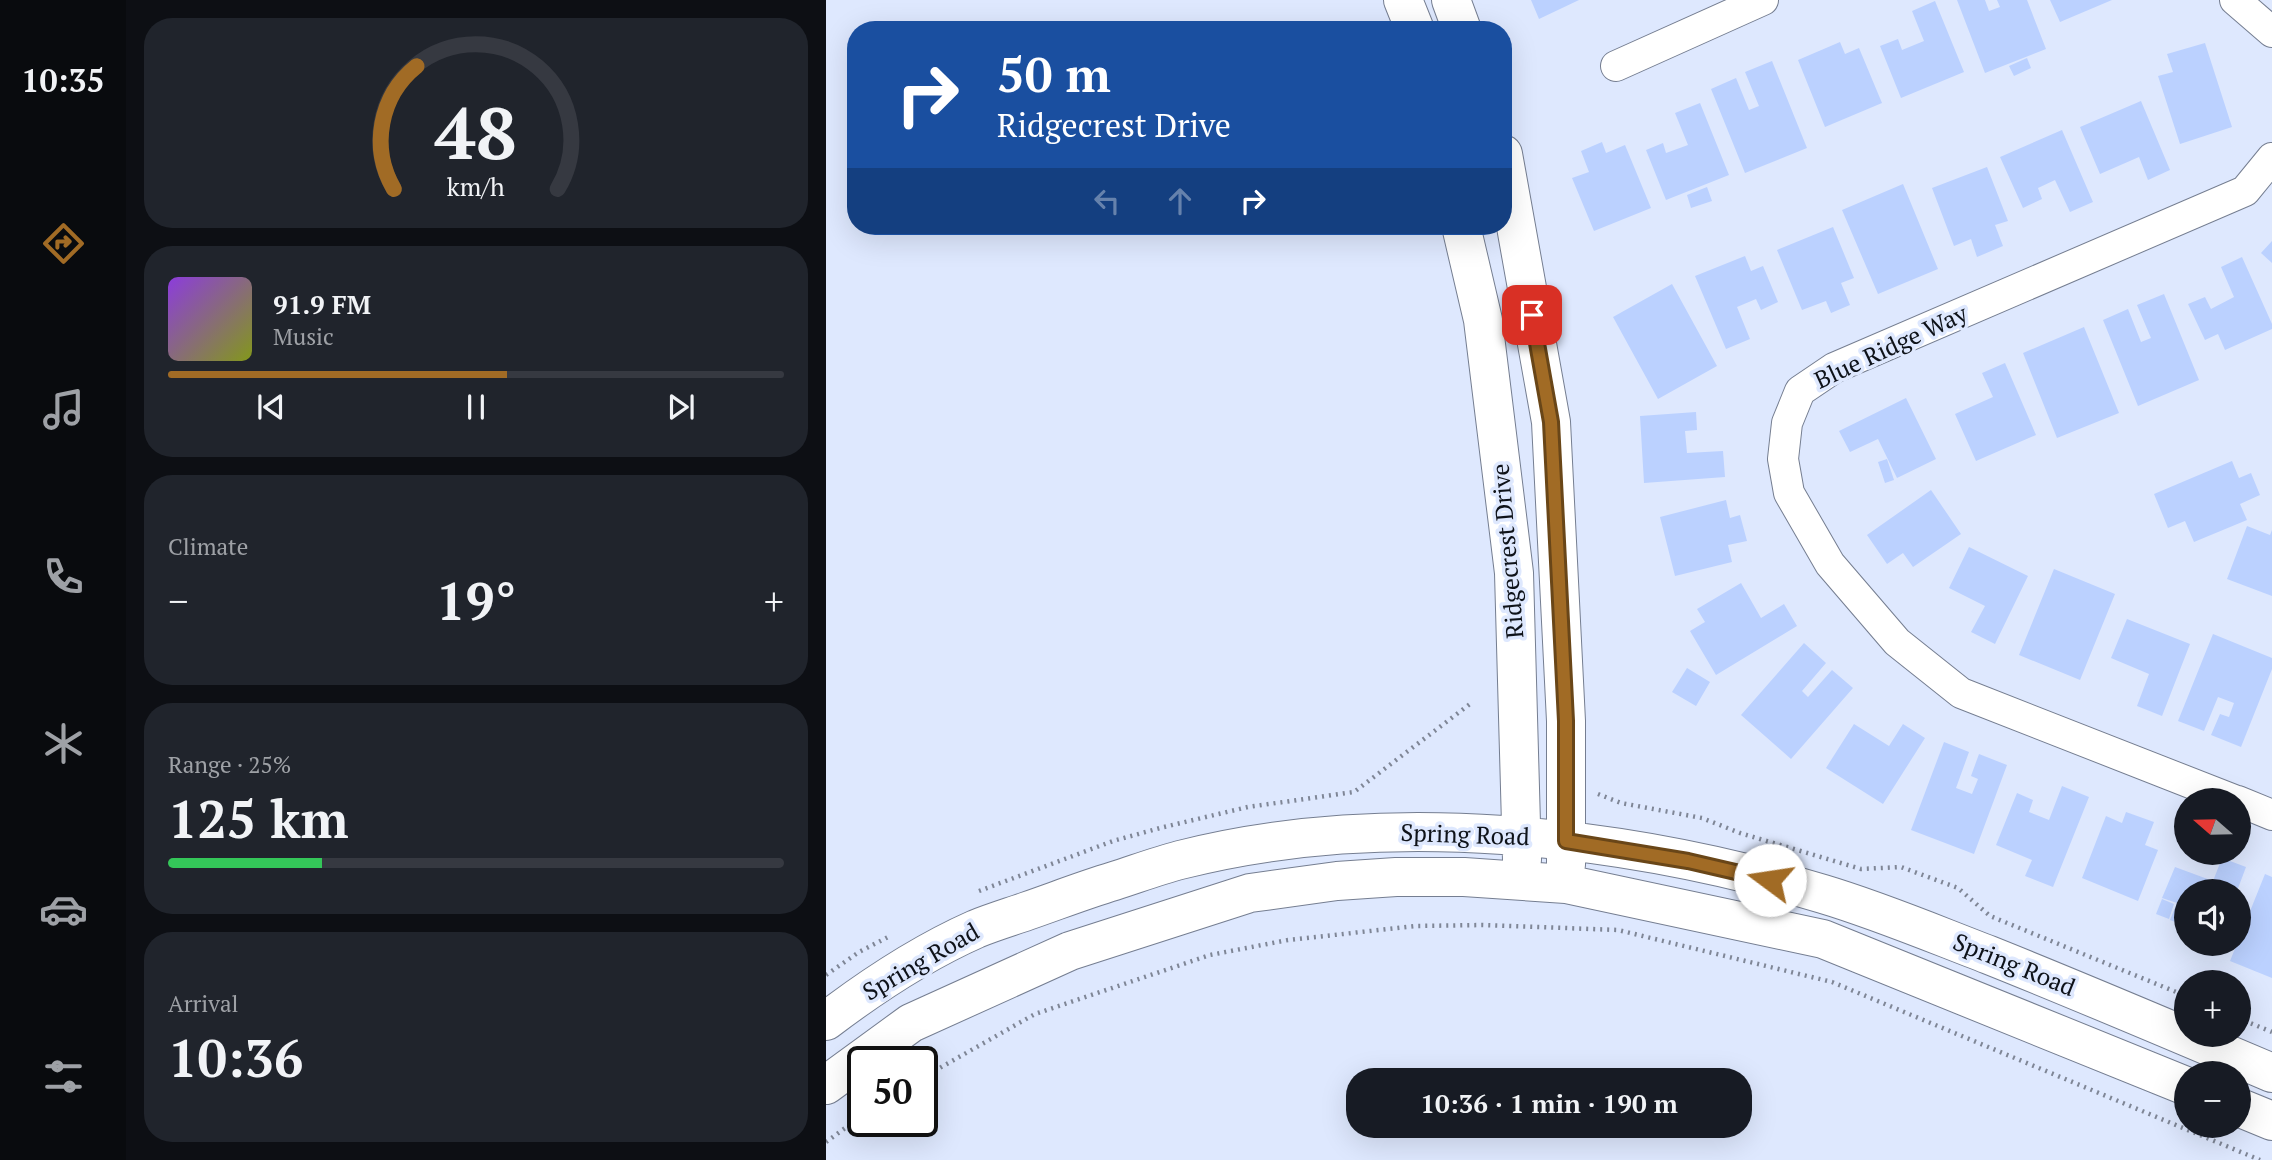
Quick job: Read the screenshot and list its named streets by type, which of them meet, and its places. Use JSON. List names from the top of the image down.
{
  "streets": {
    "main road": ["Ridgecrest Drive", "Spring Road"],
    "street": ["Blue Ridge Way"]
  },
  "crossings": [
    ["Ridgecrest Drive", "Spring Road"]
  ],
  "north": "left",
  "page": {
    "tabs": "10:35",
    "turn": ["50 m", "Ridgecrest Drive"],
    "song": ["91.9 FM", "Music"],
    "tile": [
      "Climate",
      ["Range · 25%", "125 km"],
      ["Arrival", "10:36"]
    ],
    "heat": ["−", "19°", "+"],
    "map_buttons": ["+", "−"],
    "limit": "50",
    "trip": "10:36 · 1 min · 190 m",
    "gauge": ["48", "km/h"]
  }
}
